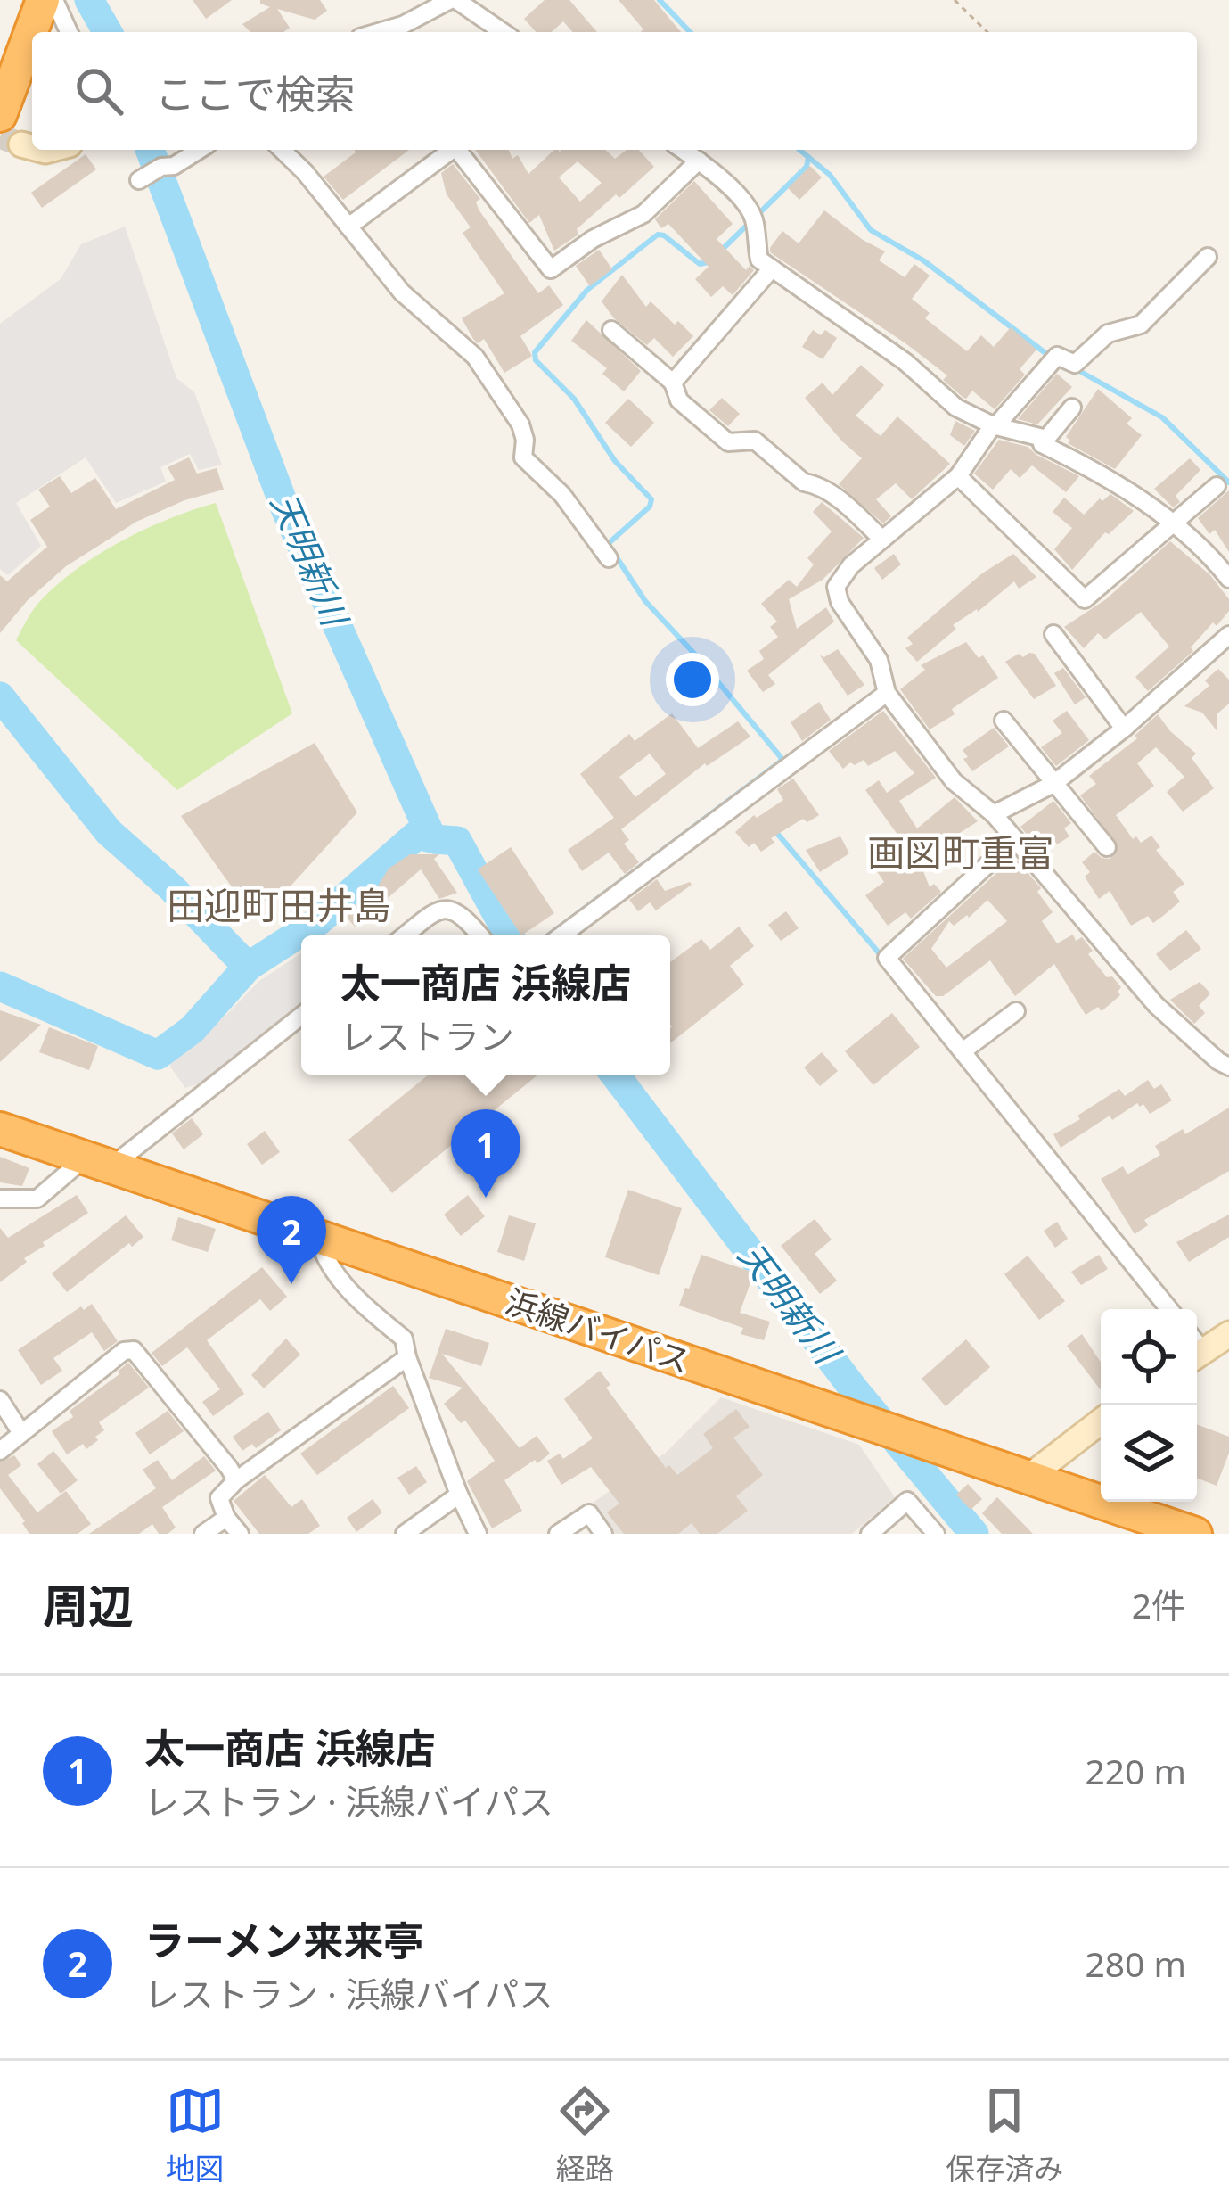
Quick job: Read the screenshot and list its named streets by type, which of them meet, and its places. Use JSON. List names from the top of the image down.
{
  "streets": {
    "highway": ["浜線バイパス"]
  },
  "districts": ["画図町重富", "田迎町田井島"],
  "water": ["天明新川"],
  "page": {
    "search": "ここで検索",
    "popup": ["太一商店 浜線店", "レストラン"],
    "pins": ["1", "2"],
    "heading": ["周辺", "2件"],
    "list": [
      {
        "mark": "1",
        "name": "太一商店 浜線店",
        "note": "レストラン · 浜線バイパス",
        "value": "220 m"
      },
      {
        "mark": "2",
        "name": "ラーメン来来亭",
        "note": "レストラン · 浜線バイパス",
        "value": "280 m"
      }
    ],
    "nav": ["地図", "経路", "保存済み"]
  }
}
